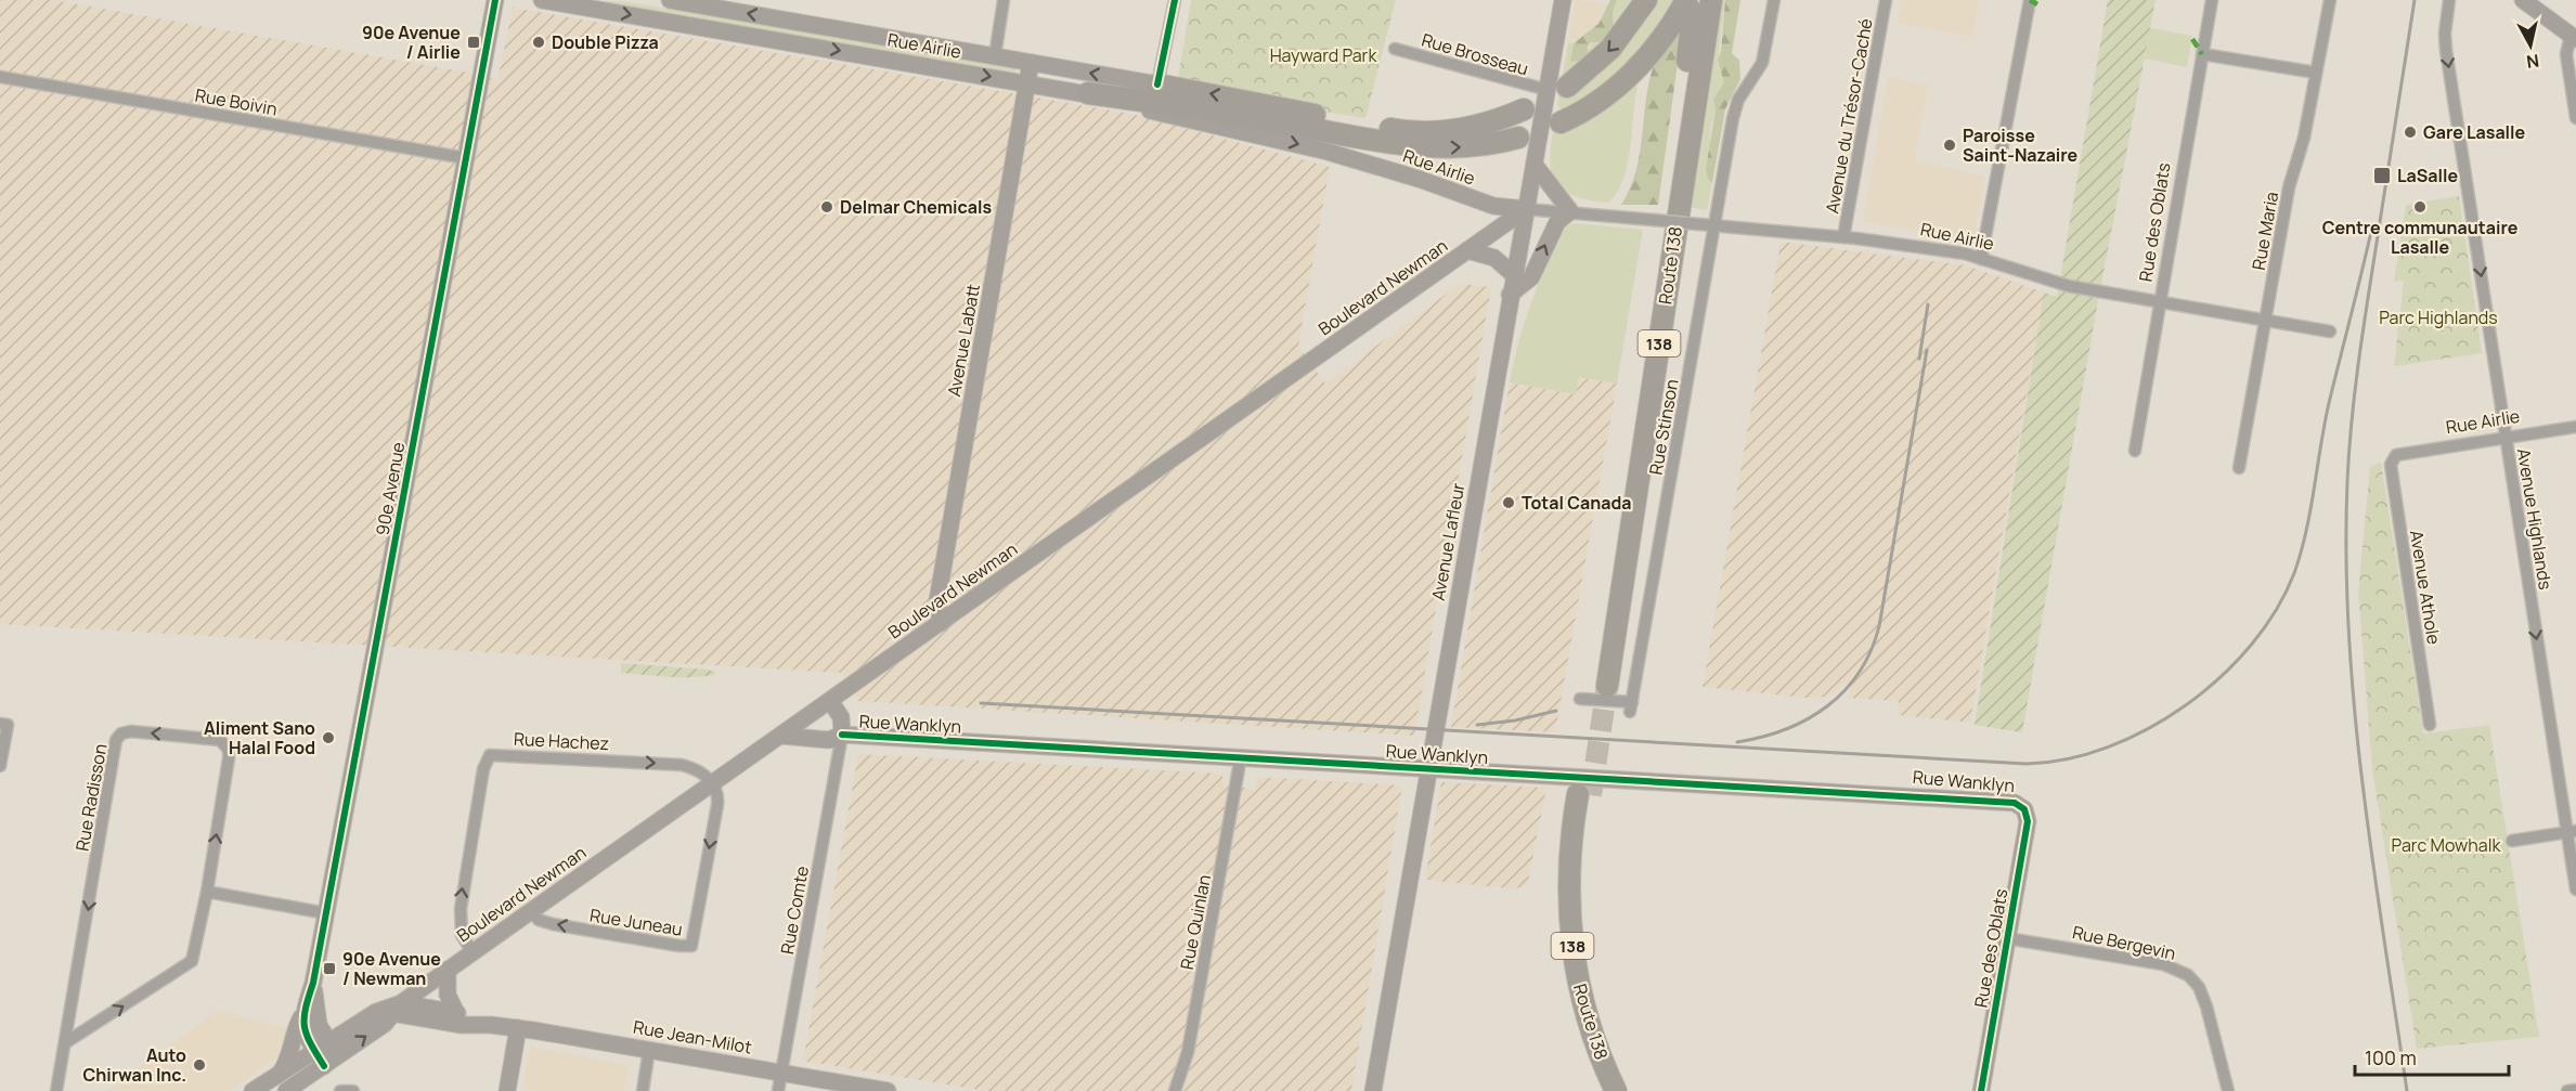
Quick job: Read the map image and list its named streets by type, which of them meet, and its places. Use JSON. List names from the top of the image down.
{
  "streets": {
    "highway": ["Route 138", "138"],
    "main road": [
      "Rue Airlie",
      "Rue des Oblats",
      "Boulevard Newman",
      "Avenue Labatt",
      "90e Avenue",
      "Avenue Lafleur",
      "Rue Wanklyn",
      "Rue Jean-Milot"
    ],
    "street": [
      "Rue Brosseau",
      "Rue Boivin",
      "Avenue du Trésor-Caché",
      "Rue Maria",
      "Rue Stinson",
      "Avenue Highlands",
      "Avenue Athole",
      "Rue Hachez",
      "Rue Radisson",
      "Rue Comte",
      "Rue Juneau",
      "Rue Quinlan",
      "Rue Bergevin"
    ]
  },
  "crossings": [
    ["Rue Airlie", "Avenue du Trésor-Caché"],
    ["Rue Airlie", "Rue des Oblats"],
    ["Rue Airlie", "Rue Maria"],
    ["Rue Airlie", "Boulevard Newman"],
    ["Rue Airlie", "Avenue Labatt"],
    ["Rue Airlie", "Rue Stinson"],
    ["Rue Airlie", "Avenue Highlands"],
    ["Rue Airlie", "Avenue Lafleur"],
    ["Rue Airlie", "Avenue Athole"],
    ["Rue Brosseau", "Avenue Lafleur"],
    ["Rue Boivin", "90e Avenue"],
    ["Rue des Oblats", "Rue Wanklyn"],
    ["Rue des Oblats", "Rue Bergevin"],
    ["Route 138", "Rue Stinson"],
    ["Boulevard Newman", "Avenue Labatt"],
    ["Boulevard Newman", "90e Avenue"],
    ["Boulevard Newman", "Avenue Lafleur"],
    ["Boulevard Newman", "Rue Wanklyn"],
    ["Boulevard Newman", "Rue Hachez"],
    ["Boulevard Newman", "Rue Juneau"],
    ["Boulevard Newman", "Rue Jean-Milot"],
    ["Avenue Lafleur", "Rue Wanklyn"],
    ["Rue Wanklyn", "Rue Comte"],
    ["Rue Wanklyn", "Rue Quinlan"],
    ["Rue Hachez", "Rue Juneau"],
    ["Rue Comte", "Rue Jean-Milot"]
  ],
  "one_way": ["Avenue Highlands"],
  "parks": ["Hayward Park", "Parc Highlands", "Parc Mowhalk"],
  "places": {
    "transit": ["90e Avenue / Airlie", "LaSalle", "90e Avenue / Newman"],
    "other": [
      "Double Pizza",
      "Gare Lasalle",
      "Paroisse Saint-Nazaire",
      "Delmar Chemicals",
      "Centre communautaire Lasalle",
      "Total Canada",
      "Aliment Sano Halal Food",
      "Auto Chirwan Inc."
    ]
  },
  "scale_bar": "100 m",
  "north": "bottom"
}
